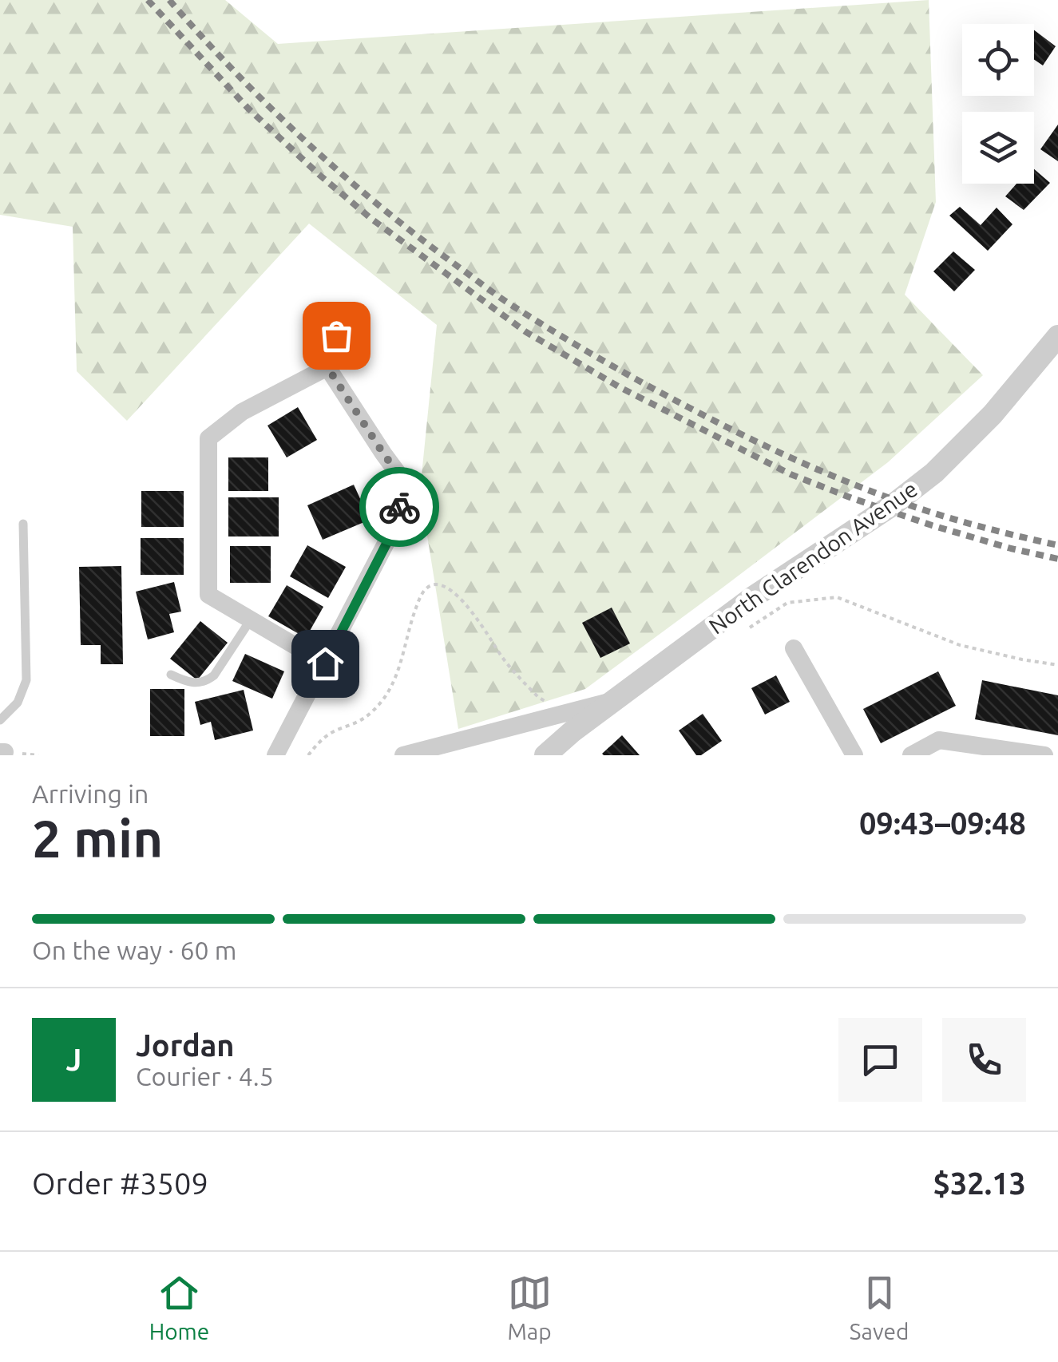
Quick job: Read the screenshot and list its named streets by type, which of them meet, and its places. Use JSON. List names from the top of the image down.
{
  "streets": {
    "street": ["North Clarendon Avenue"]
  },
  "page": {
    "heading": ["2 min", "Arriving in", "09:43–09:48"],
    "panel": [
      "Jordan",
      "Courier · 4.5",
      "Order #3509",
      "$32.13"
    ],
    "bar": "On the way · 60 m",
    "round": "J",
    "tabs": ["Home", "Map", "Saved"]
  }
}
